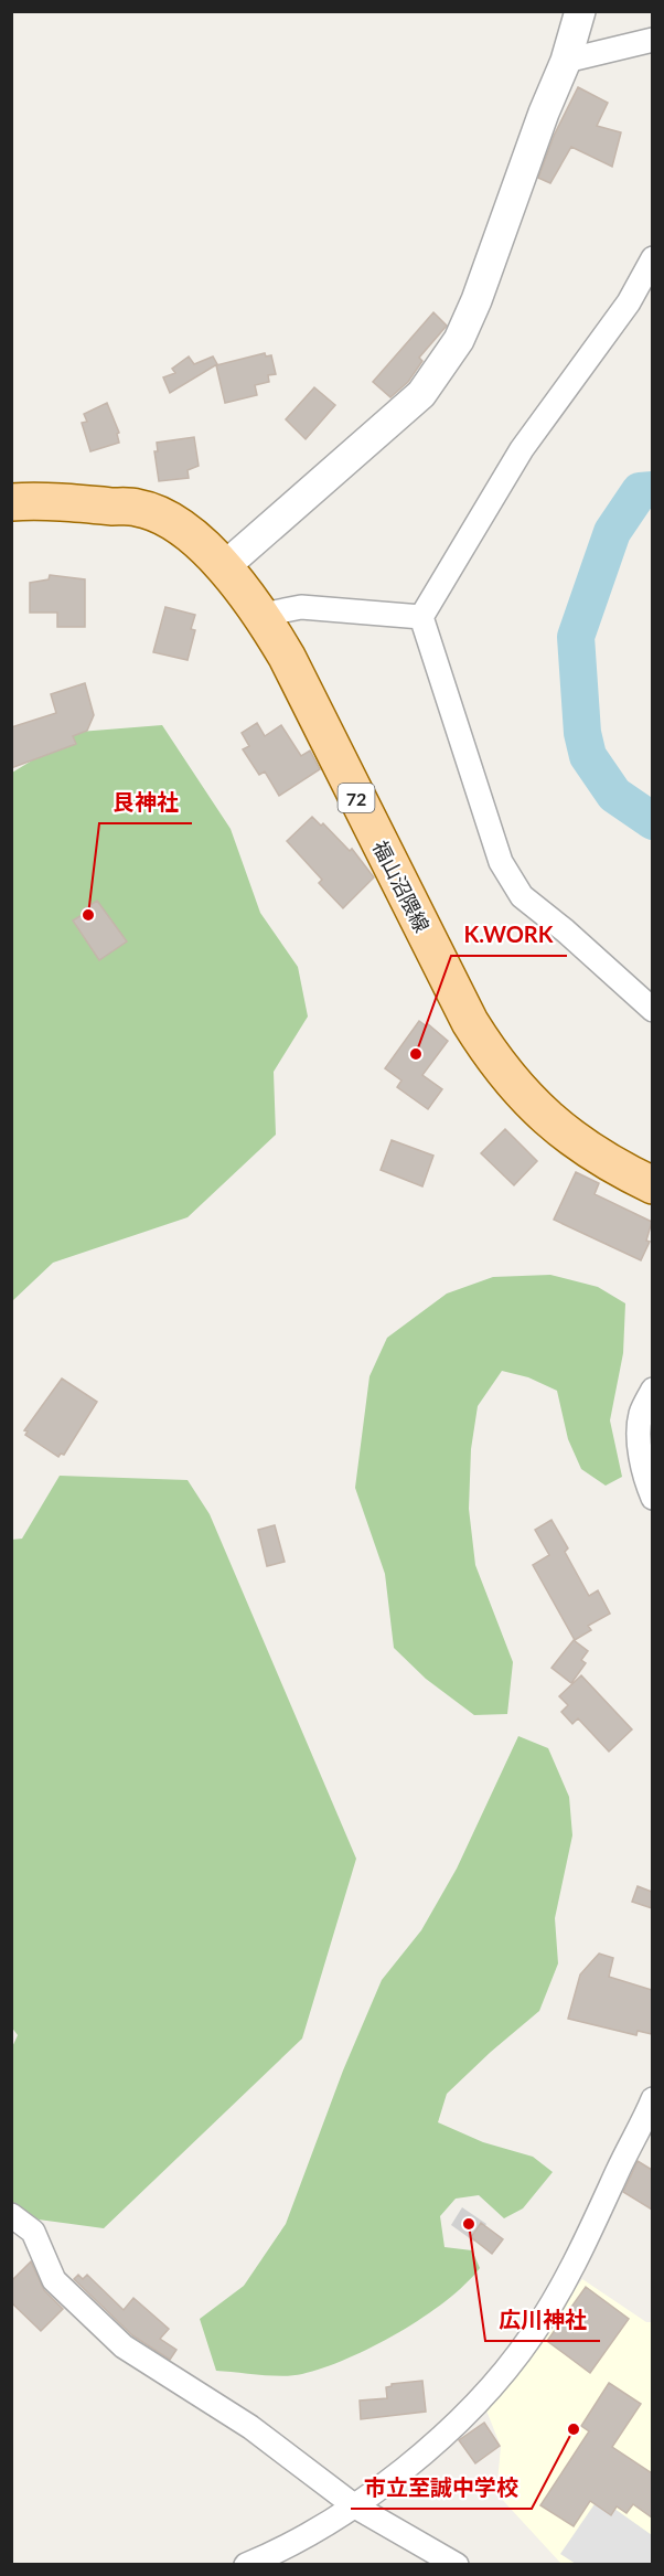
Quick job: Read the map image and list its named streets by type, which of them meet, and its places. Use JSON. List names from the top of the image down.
{
  "streets": {
    "main road": ["72", "福山沼隈線"]
  },
  "places": [
    "艮神社",
    "K.WORK",
    "広川神社",
    "市立至誠中学校"
  ]
}
